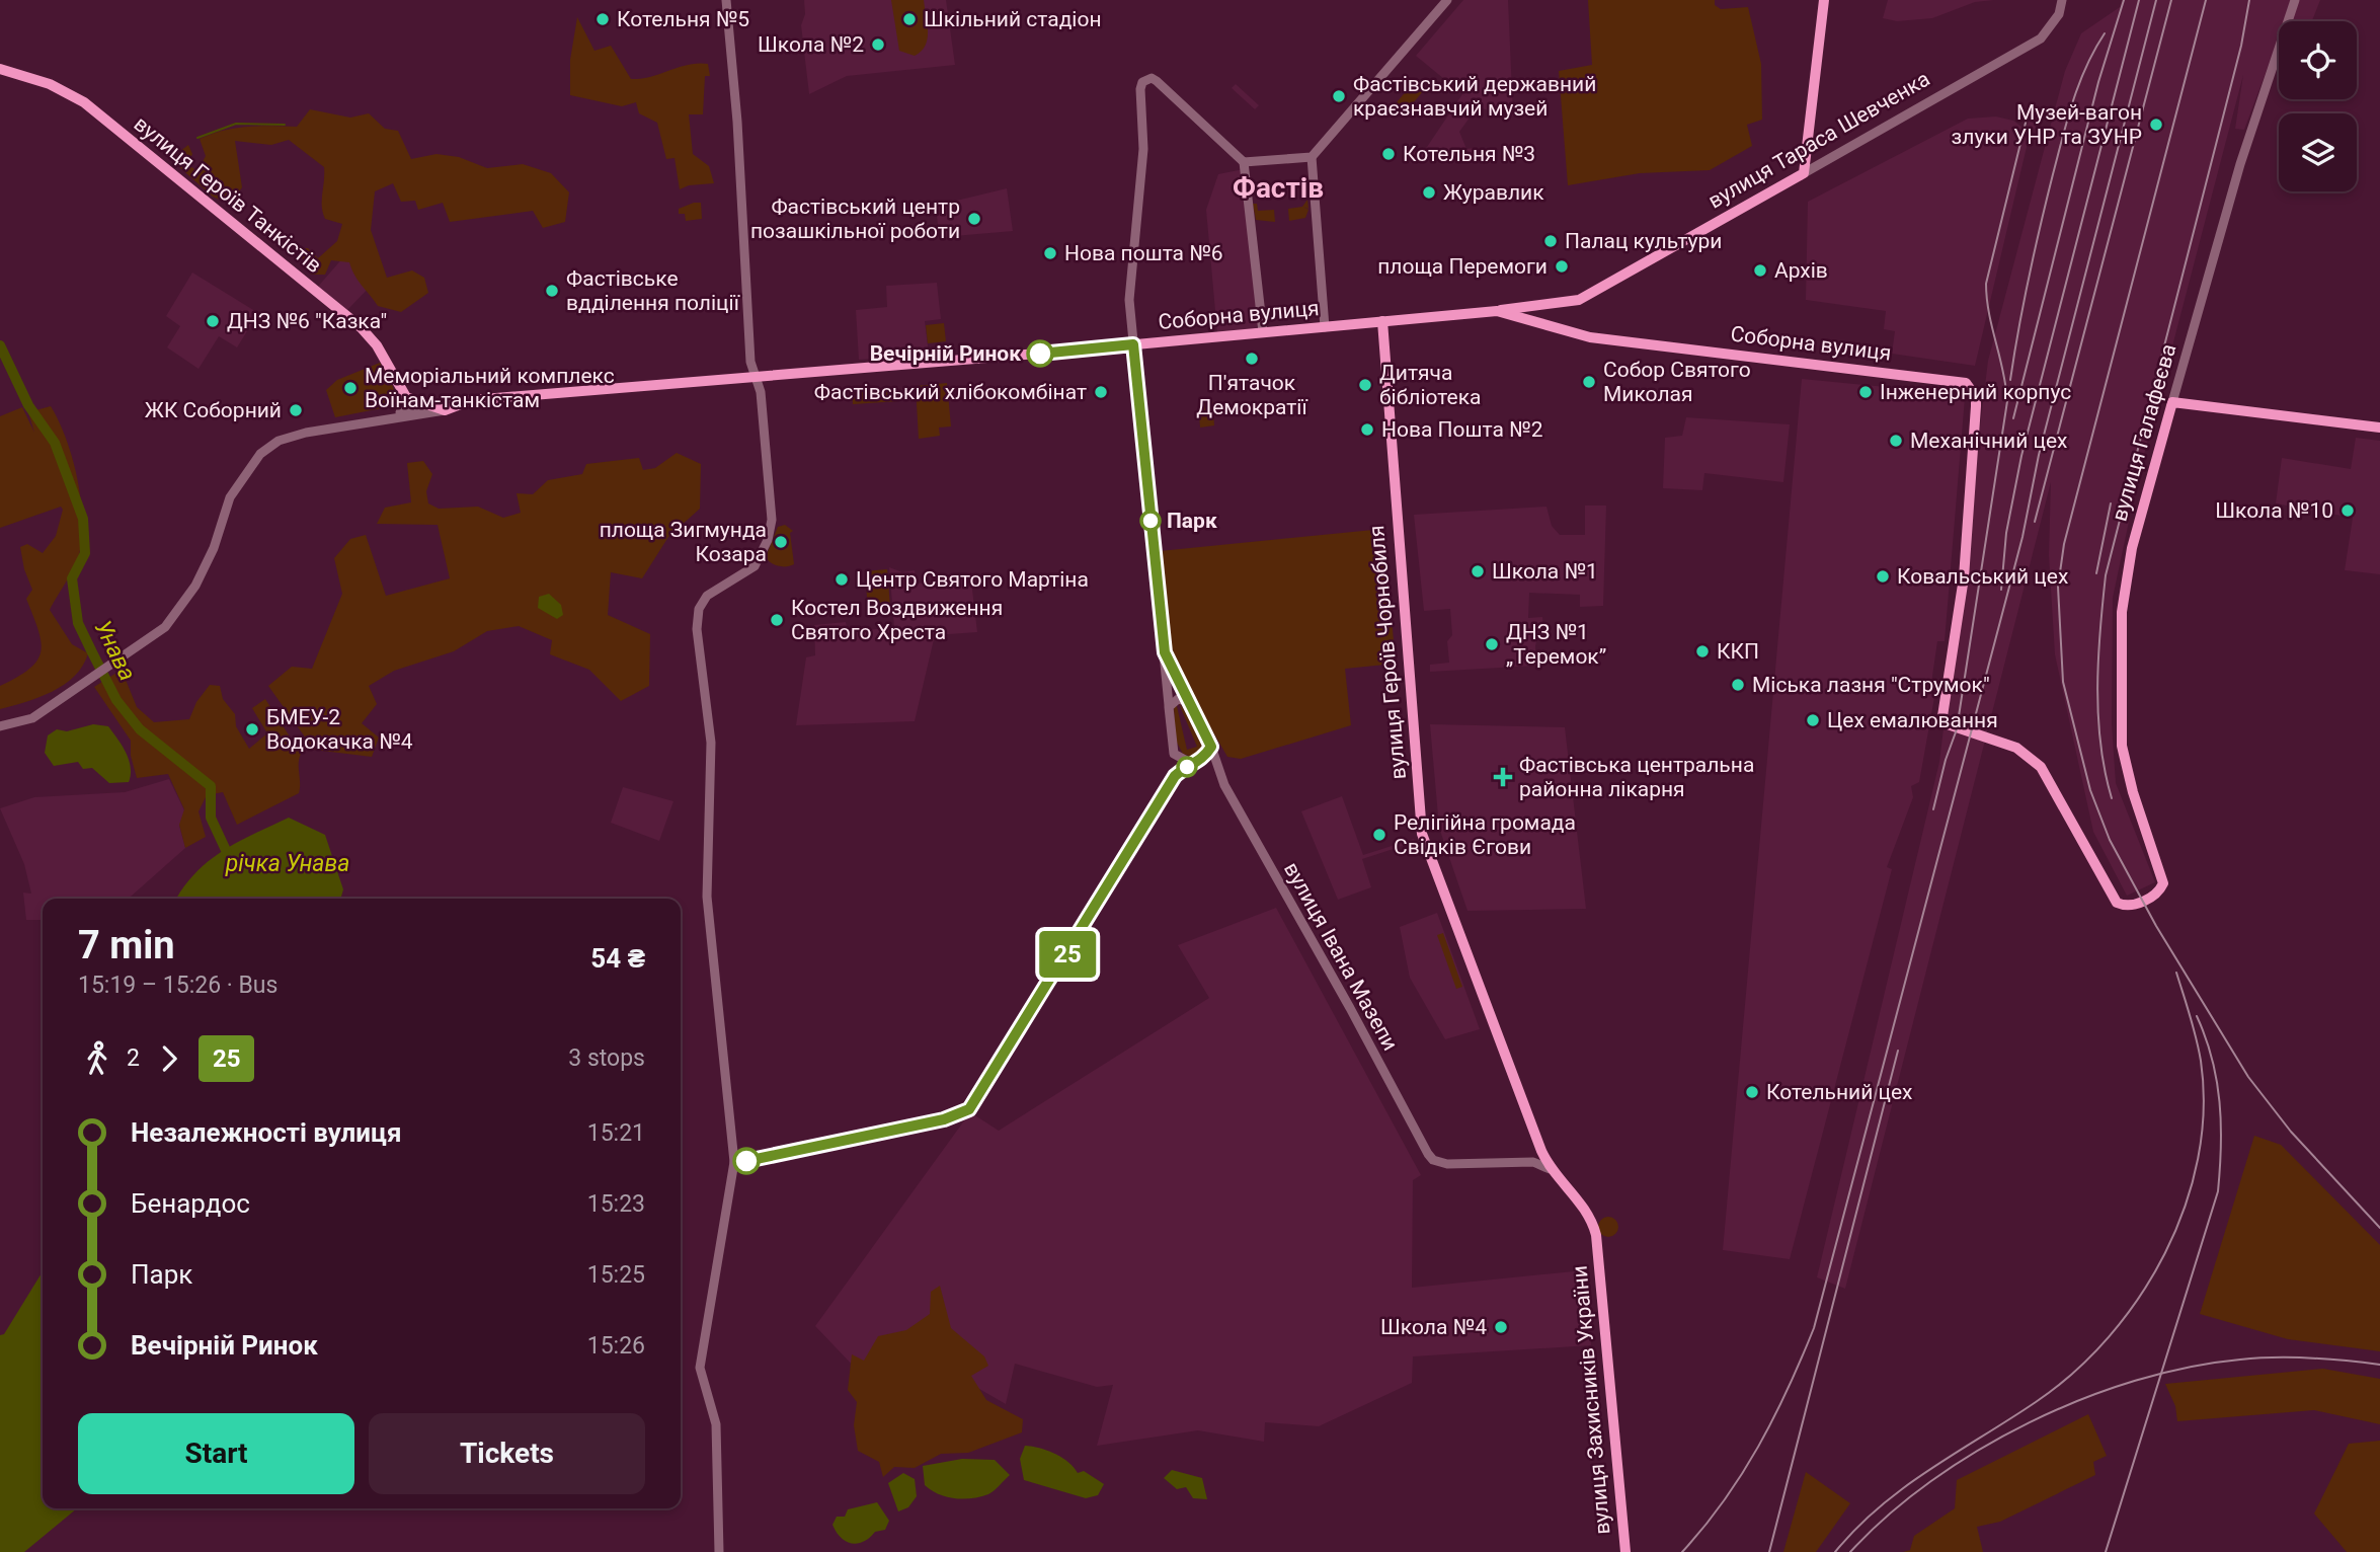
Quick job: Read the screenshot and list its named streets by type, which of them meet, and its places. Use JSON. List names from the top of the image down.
{
  "streets": {
    "main road": [
      "вулиця Тараса Шевченка",
      "вулиця Героїв Танкістів",
      "Соборна вулиця",
      "вулиця Галафеєва",
      "вулиця Героїв Чорнобиля",
      "вулиця Захисників України"
    ],
    "street": ["вулиця Івана Мазепи"]
  },
  "crossings": [
    ["вулиця Тараса Шевченка", "Соборна вулиця"],
    ["вулиця Героїв Танкістів", "Соборна вулиця"],
    ["Соборна вулиця", "вулиця Галафеєва"],
    ["Соборна вулиця", "вулиця Героїв Чорнобиля"],
    ["вулиця Героїв Чорнобиля", "вулиця Івана Мазепи"],
    ["вулиця Героїв Чорнобиля", "вулиця Захисників України"],
    ["вулиця Івана Мазепи", "вулиця Захисників України"]
  ],
  "districts": ["Фастів"],
  "water": ["Унава", "річка Унава"],
  "places": {
    "other": [
      "Котельня №5",
      "Шкільний стадіон",
      "Школа №2",
      "Фастівський державний краєзнавчий музей",
      "Музей-вагон злуки УНР та ЗУНР",
      "Котельня №3",
      "Журавлик",
      "Фастівський центр позашкільної роботи",
      "Палац культури",
      "Нова пошта №6",
      "площа Перемоги",
      "Архів",
      "Фастівське вдділення поліції",
      "ДНЗ №6 \"Казка\"",
      "Вечірній Ринок",
      "П'ятачок Демократії",
      "Собор Святого Миколая",
      "Дитяча бібліотека",
      "Меморіальний комплекс Воїнам-танкістам",
      "Фастівський хлібокомбінат",
      "Інженерний корпус",
      "ЖК Соборний",
      "Нова Пошта №2",
      "Механічний цех",
      "Школа №10",
      "Парк",
      "площа Зигмунда Козара",
      "Школа №1",
      "Ковальський цех",
      "Центр Святого Мартіна",
      "Костел Воздвиження Святого Хреста",
      "ДНЗ №1 „Теремок”",
      "ККП",
      "Міська лазня \"Струмок\"",
      "Цех емалювання",
      "БМЕУ-2 Водокачка №4",
      "Релігійна громада Свідків Єгови",
      "Котельний цех",
      "Школа №4"
    ],
    "health": ["Фастівська центральна районна лікарня"]
  },
  "lines": ["bus line 25"],
  "page": {
    "on_map": "25",
    "heading": ["7 min", "15:19 – 15:26 · Bus", "54 ₴"],
    "legs": ["2", "25", "3 stops"],
    "list": [
      {
        "name": "Незалежності вулиця",
        "value": "15:21"
      },
      {
        "name": "Бенардос",
        "value": "15:23"
      },
      {
        "name": "Парк",
        "value": "15:25"
      },
      {
        "name": "Вечірній Ринок",
        "value": "15:26"
      }
    ],
    "buttons": ["Start", "Tickets"]
  }
}
